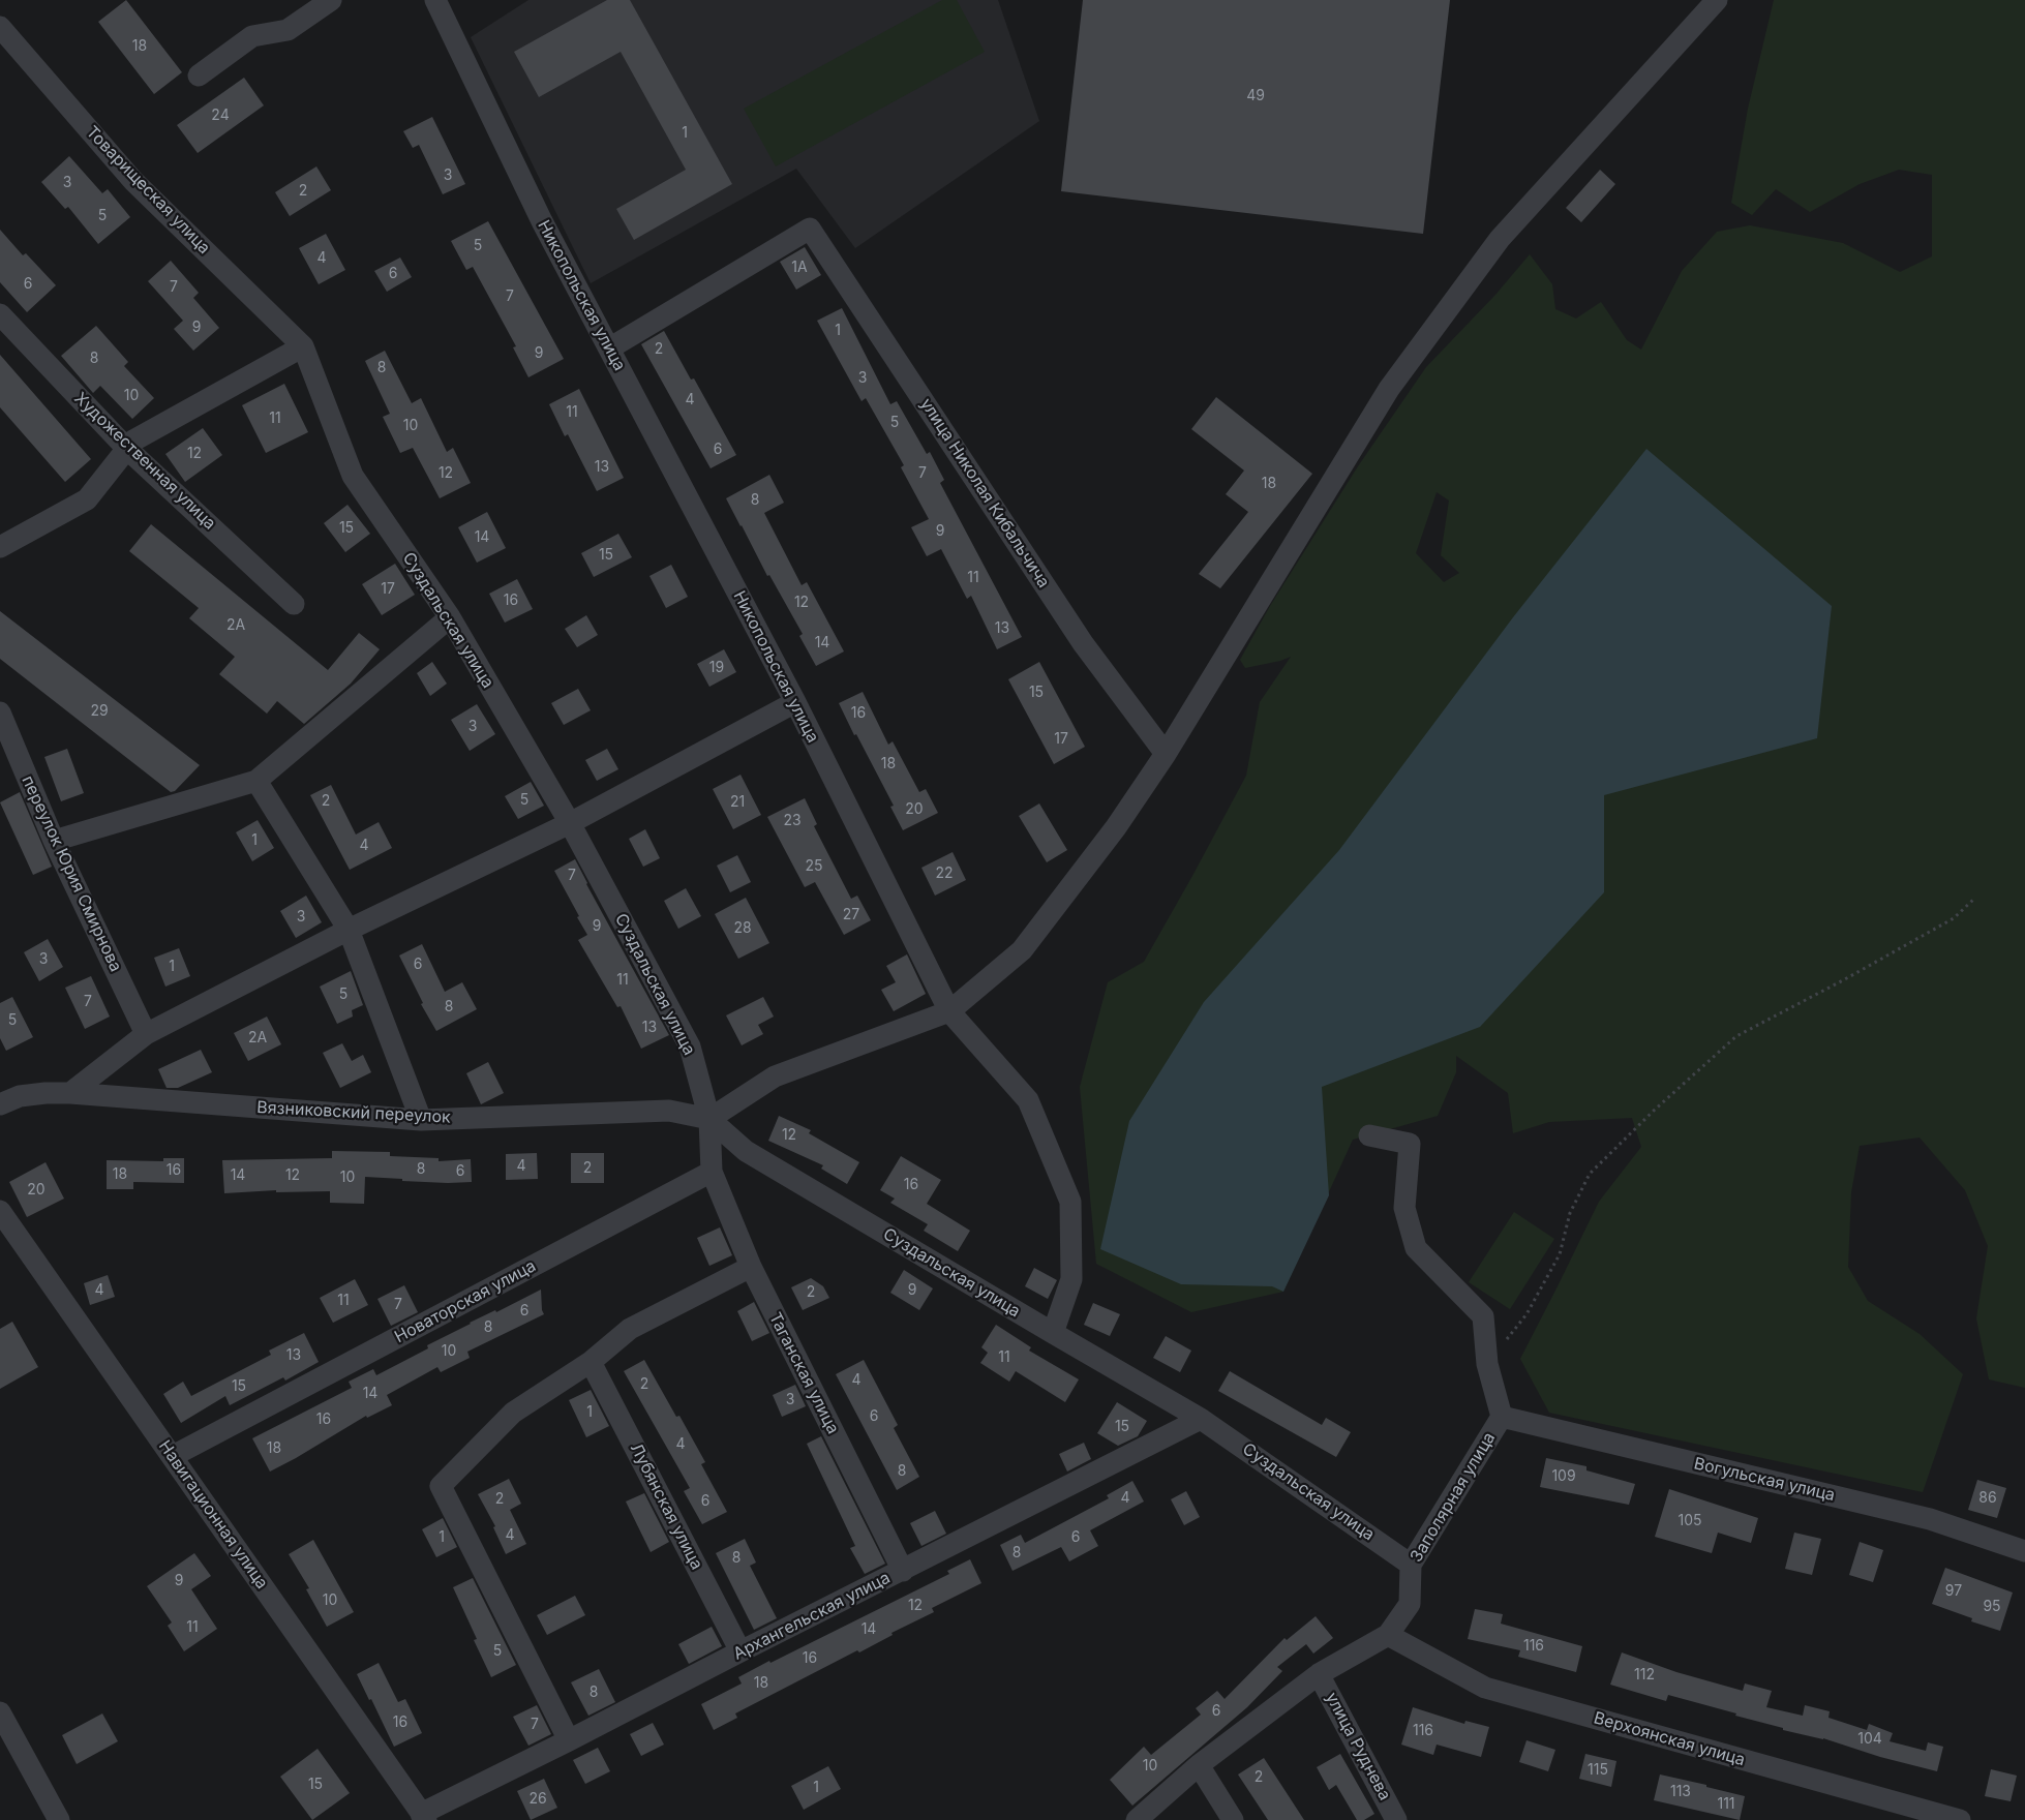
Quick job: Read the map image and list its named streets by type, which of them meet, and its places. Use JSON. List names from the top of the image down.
{
  "streets": {
    "street": [
      "Товарищеская улица",
      "Никопольская улица",
      "Художественная улица",
      "улица Николая Кибальчича",
      "Суздальская улица",
      "переулок Юрия Смирнова",
      "Вязниковский переулок",
      "Новаторская улица",
      "Таганская улица",
      "Вогульская улица",
      "Заполярная улица",
      "Лубянская улица",
      "Навигационная улица",
      "Архангельская улица",
      "Верхоянская улица",
      "улица Руднева"
    ]
  },
  "crossings": [
    ["Товарищеская улица", "Суздальская улица"],
    ["Никопольская улица", "улица Николая Кибальчича"],
    ["Никопольская улица", "Суздальская улица"],
    ["Суздальская улица", "Вязниковский переулок"],
    ["Суздальская улица", "Заполярная улица"],
    ["Суздальская улица", "Архангельская улица"],
    ["Новаторская улица", "Таганская улица"],
    ["Новаторская улица", "Навигационная улица"],
    ["Таганская улица", "Архангельская улица"],
    ["Вогульская улица", "Заполярная улица"],
    ["Заполярная улица", "Верхоянская улица"],
    ["Заполярная улица", "улица Руднева"],
    ["Лубянская улица", "Архангельская улица"],
    ["Навигационная улица", "Архангельская улица"]
  ],
  "house_numbers": [
    "18",
    "49",
    "24",
    "1",
    "3",
    "3",
    "2",
    "5",
    "5",
    "4",
    "1А",
    "6",
    "6",
    "7",
    "7",
    "9",
    "1",
    "2",
    "9",
    "8",
    "8",
    "3",
    "10",
    "4",
    "11",
    "11",
    "5",
    "10",
    "6",
    "12",
    "13",
    "12",
    "7",
    "18",
    "8",
    "15",
    "9",
    "14",
    "15",
    "11",
    "17",
    "16",
    "12",
    "2А",
    "13",
    "14",
    "19",
    "15",
    "29",
    "16",
    "3",
    "17",
    "18",
    "5",
    "2",
    "21",
    "20",
    "23",
    "1",
    "4",
    "25",
    "22",
    "7",
    "27",
    "3",
    "9",
    "28",
    "3",
    "6",
    "1",
    "11",
    "5",
    "7",
    "8",
    "5",
    "13",
    "2А",
    "12",
    "4",
    "2",
    "8",
    "16",
    "6",
    "18",
    "14",
    "12",
    "10",
    "16",
    "20",
    "4",
    "9",
    "2",
    "11",
    "7",
    "6",
    "8",
    "10",
    "13",
    "11",
    "4",
    "2",
    "15",
    "14",
    "3",
    "1",
    "6",
    "16",
    "15",
    "4",
    "18",
    "8",
    "109",
    "4",
    "86",
    "2",
    "6",
    "105",
    "4",
    "1",
    "6",
    "8",
    "8",
    "9",
    "97",
    "10",
    "12",
    "95",
    "11",
    "14",
    "116",
    "5",
    "16",
    "112",
    "18",
    "8",
    "6",
    "16",
    "7",
    "116",
    "104",
    "10",
    "115",
    "2",
    "15",
    "1",
    "113",
    "26",
    "111"
  ]
}
